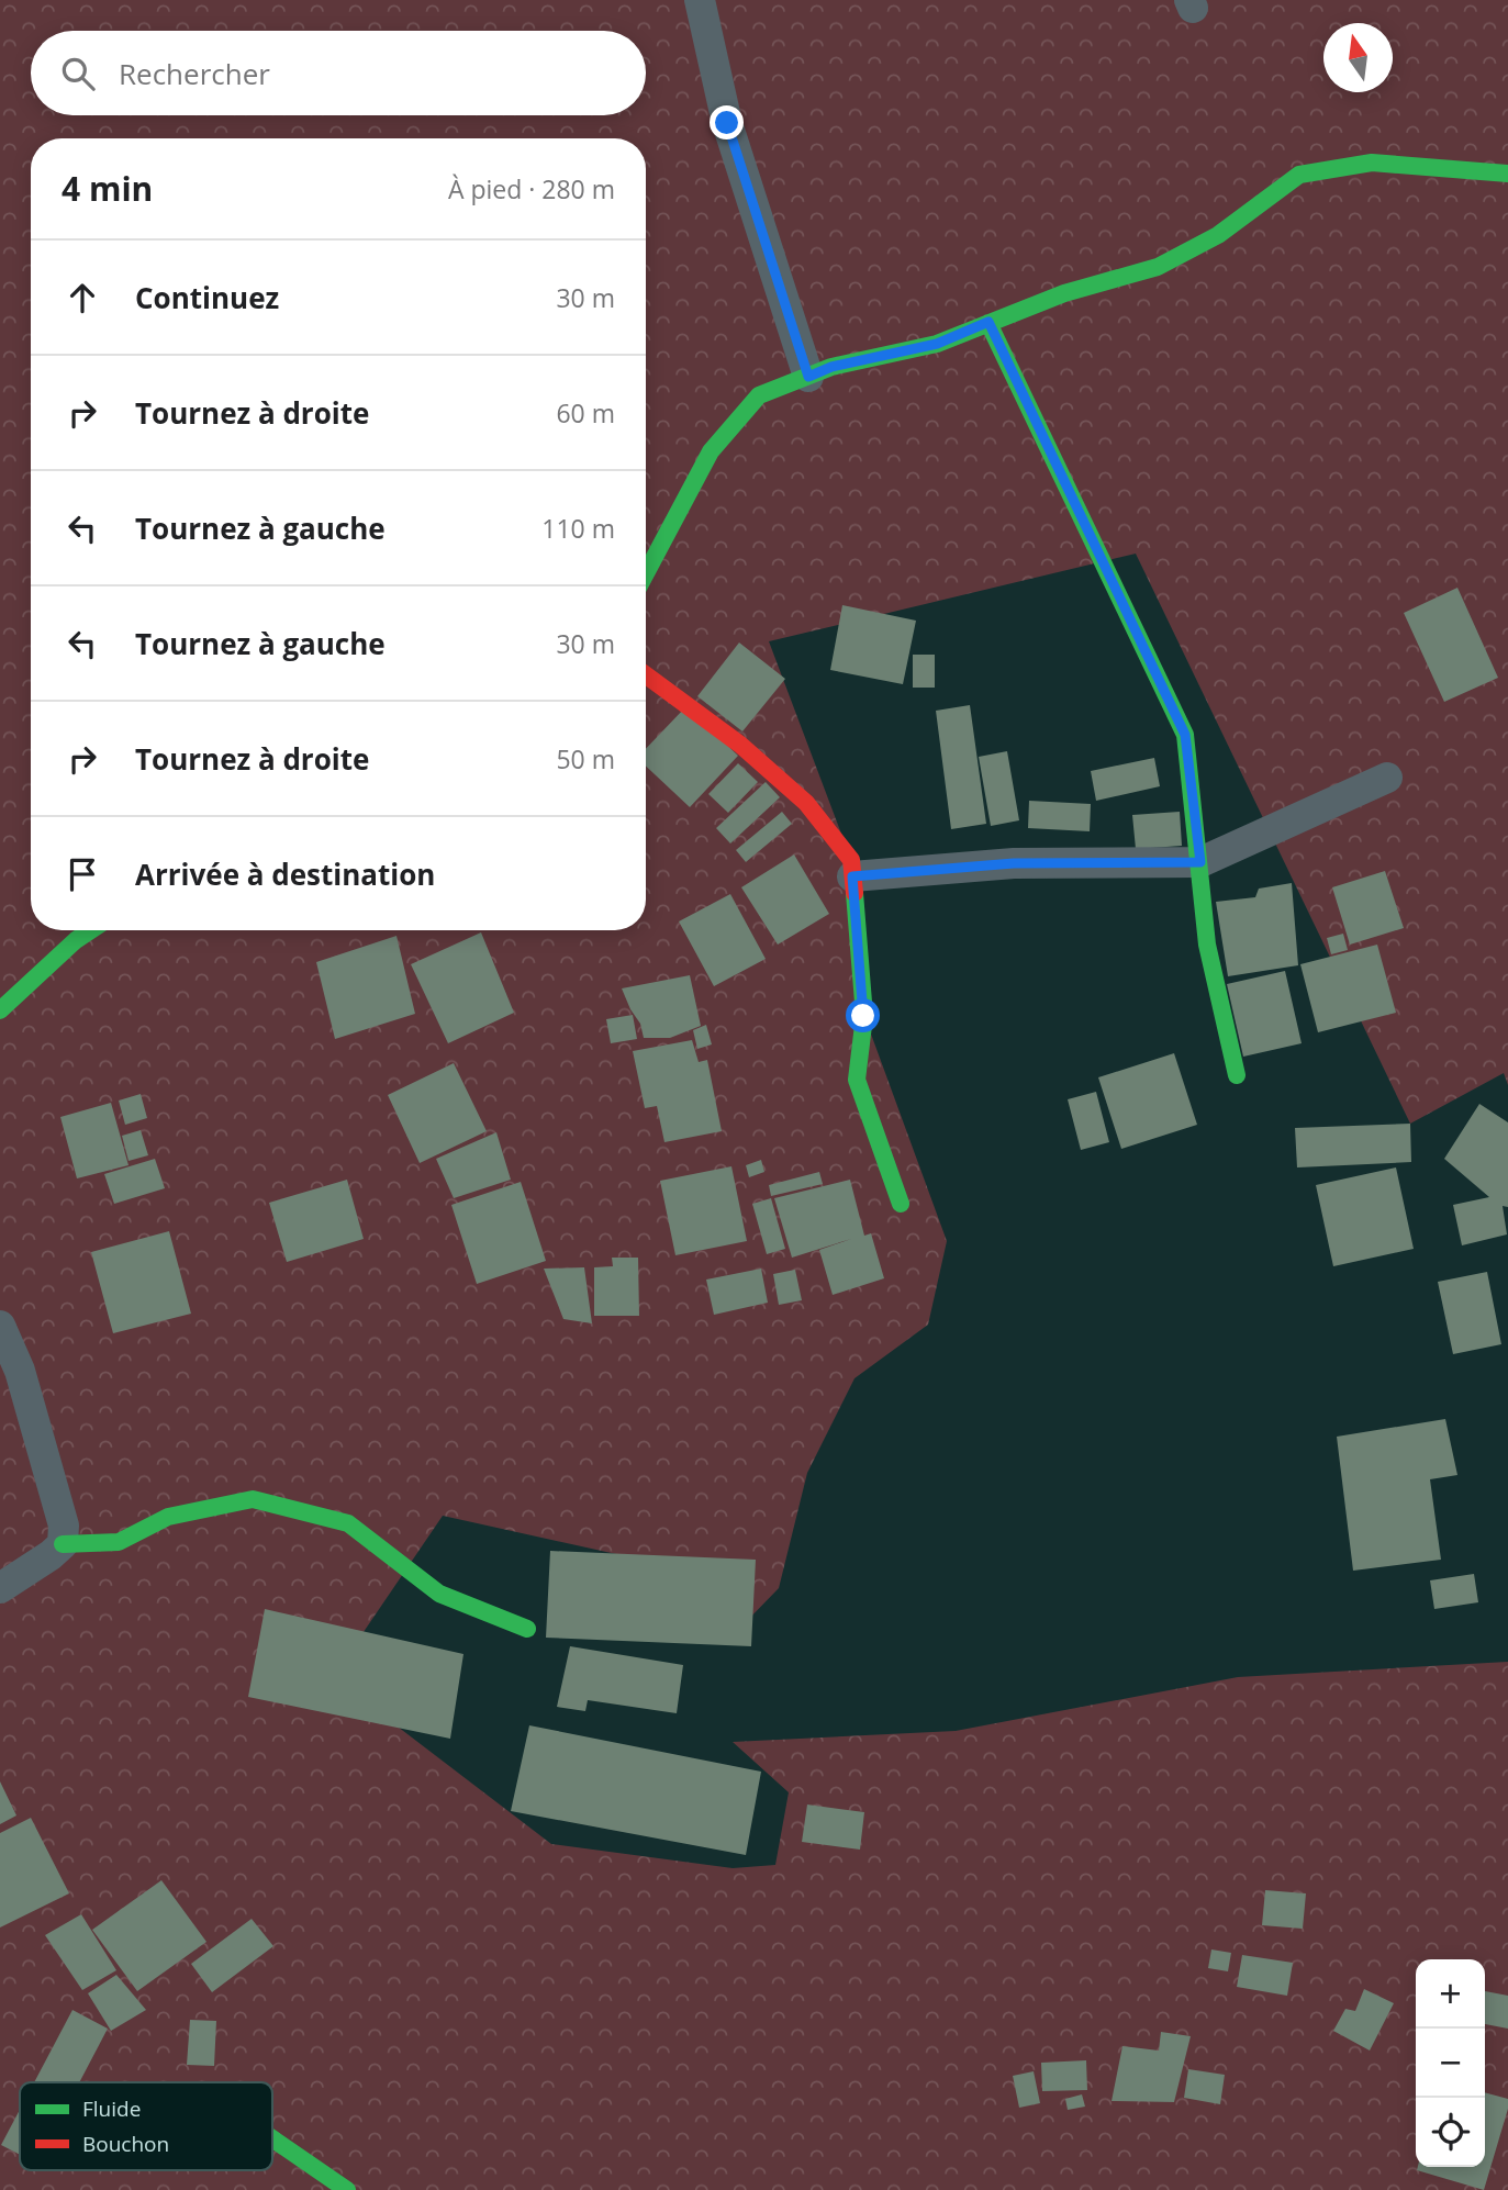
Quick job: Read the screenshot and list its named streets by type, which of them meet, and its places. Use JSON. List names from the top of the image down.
{
  "legend": ["Fluide", "Bouchon"],
  "north": "top",
  "page": {
    "search": "Rechercher",
    "heading": ["4 min", "À pied · 280 m"],
    "list": [
      ["Continuez", "30 m"],
      ["Tournez à droite", "60 m"],
      ["Tournez à gauche", "110 m"],
      ["Tournez à gauche", "30 m"],
      ["Tournez à droite", "50 m"],
      "Arrivée à destination"
    ],
    "map_buttons": ["+", "−"]
  }
}
